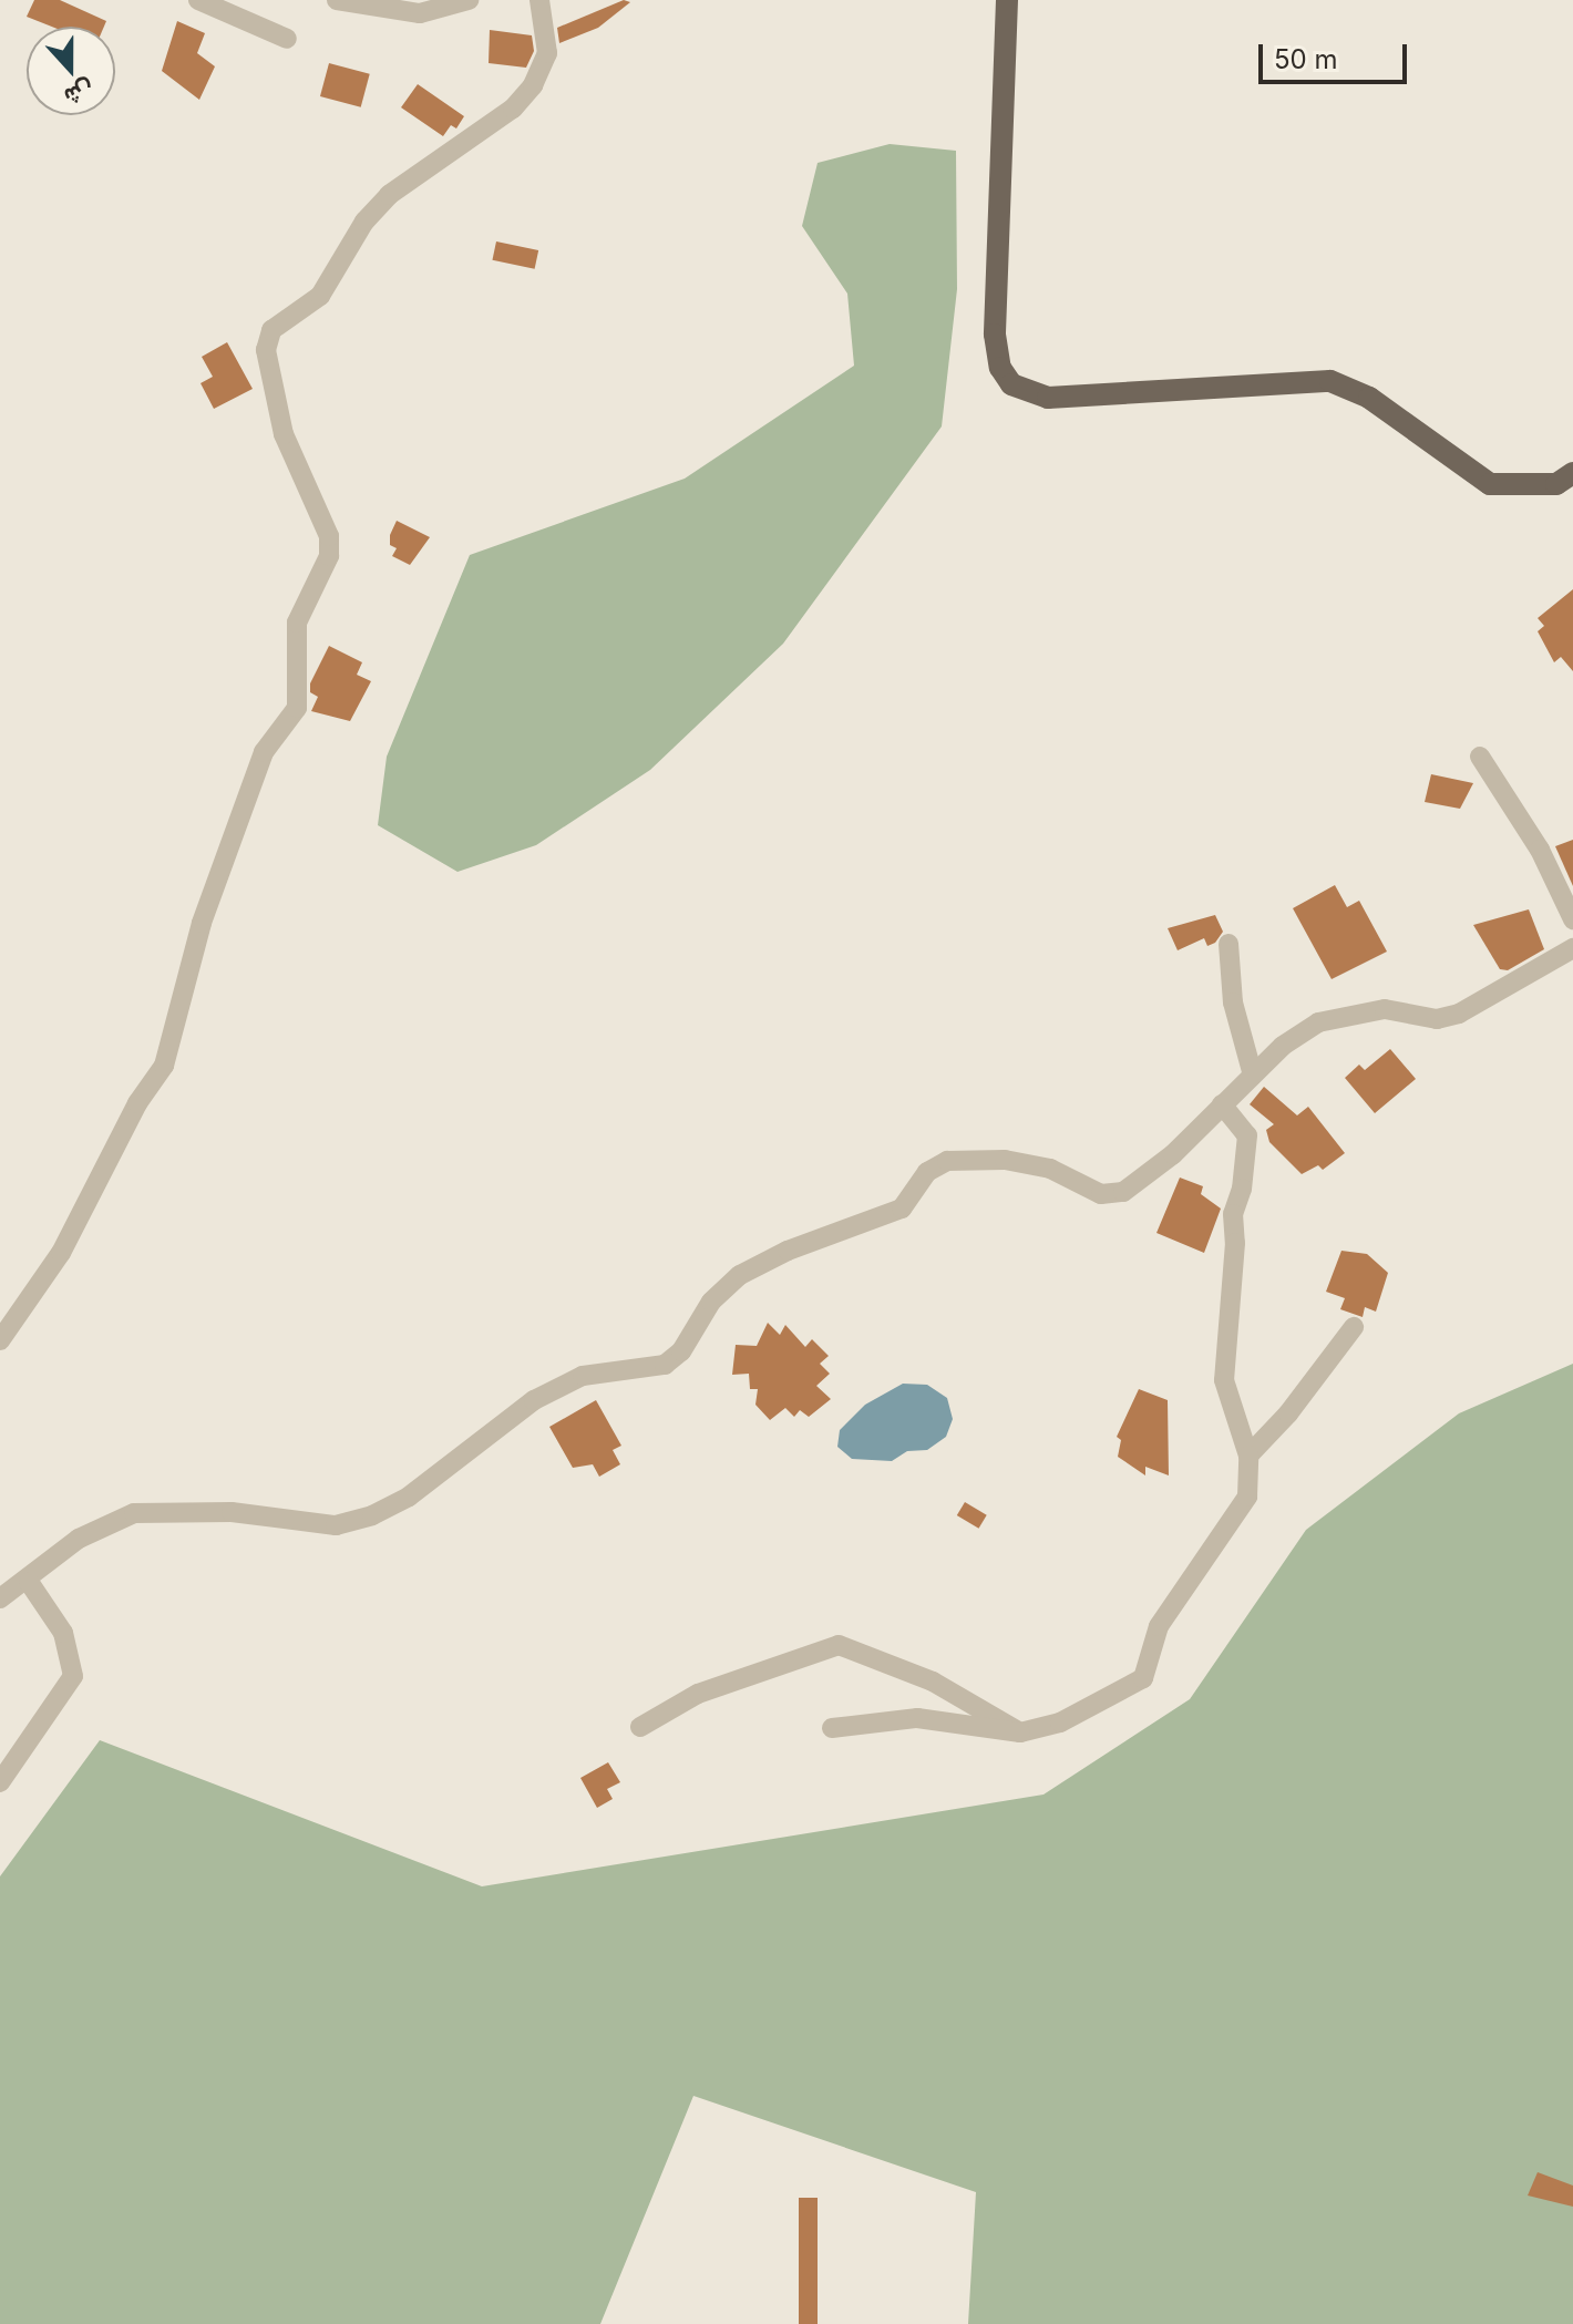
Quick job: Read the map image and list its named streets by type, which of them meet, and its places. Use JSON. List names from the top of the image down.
{
  "scale_bar": "50 m",
  "north": "bottom"
}
